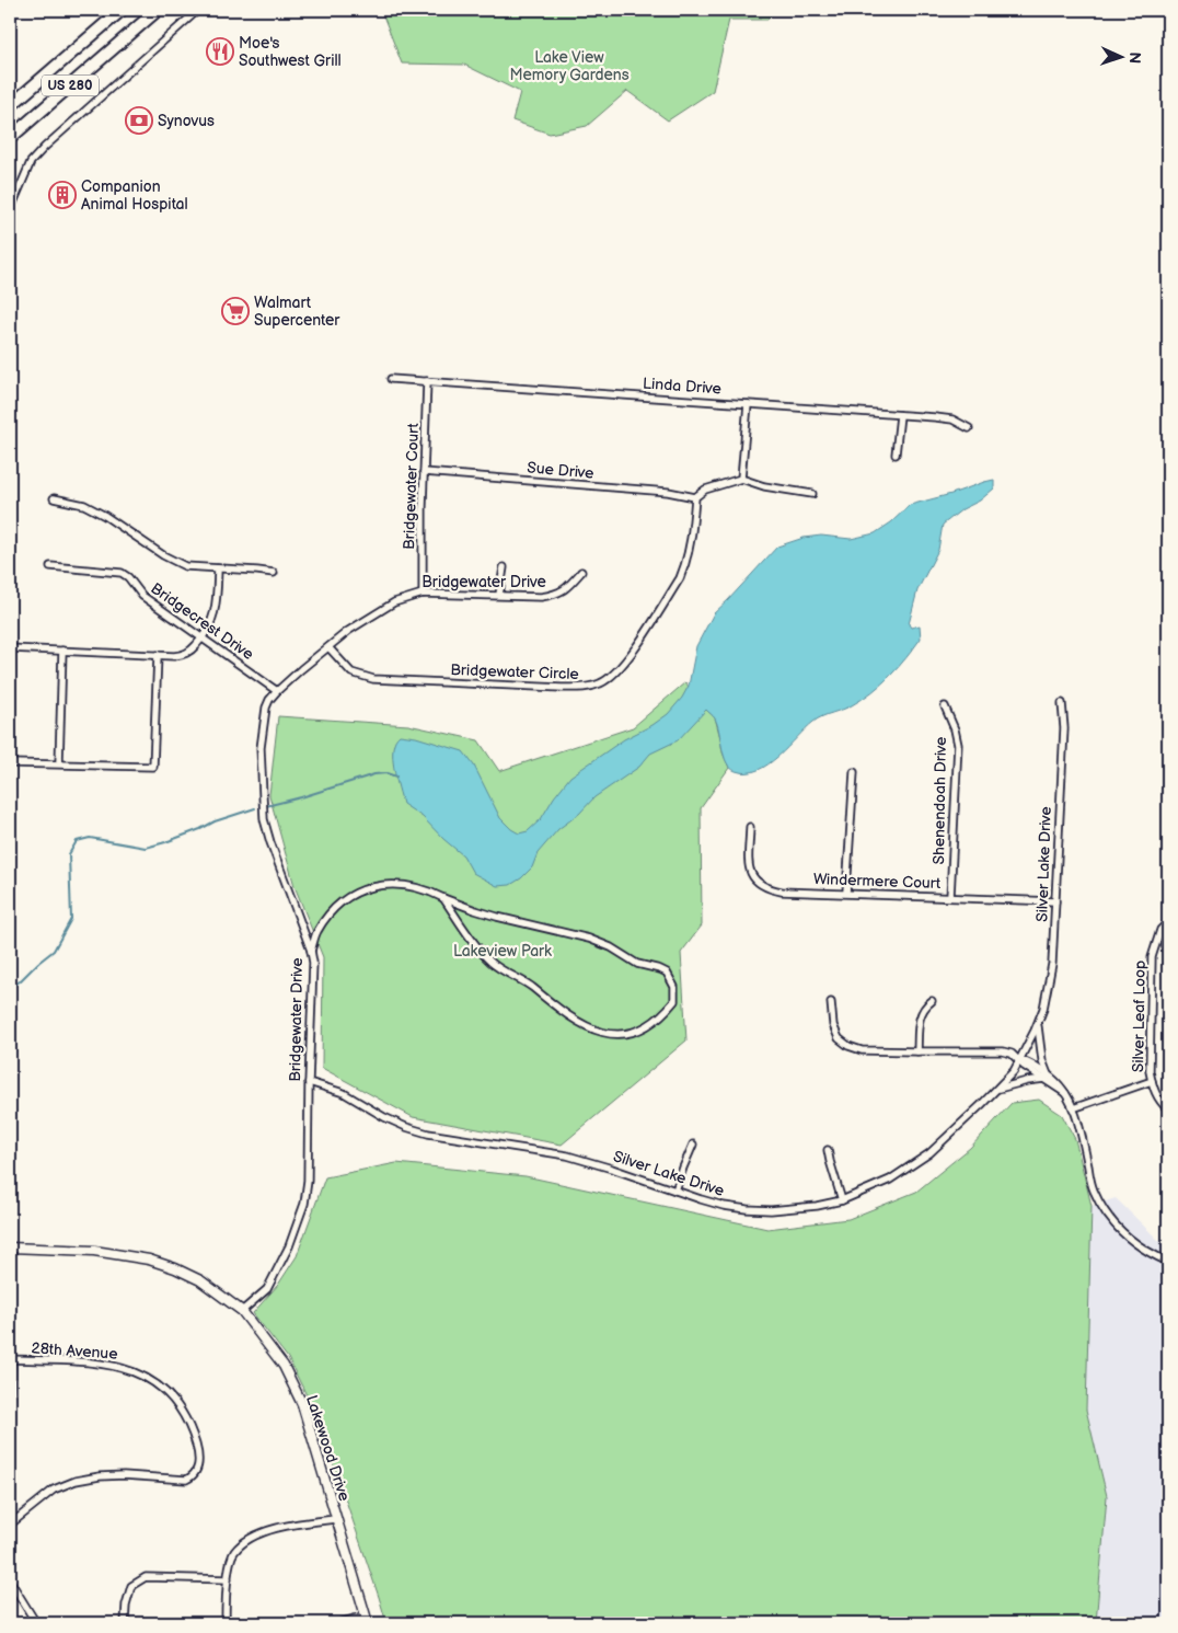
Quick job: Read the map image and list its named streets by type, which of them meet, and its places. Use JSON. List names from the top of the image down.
{
  "streets": {
    "highway": ["US 280"],
    "street": [
      "Linda Drive",
      "Sue Drive",
      "Bridgewater Court",
      "Bridgewater Drive",
      "Bridgecrest Drive",
      "Bridgewater Circle",
      "Shenendoah Drive",
      "Silver Lake Drive",
      "Windermere Court",
      "Silver Leaf Loop",
      "28th Avenue",
      "Lakewood Drive"
    ]
  },
  "crossings": [
    ["Linda Drive", "Bridgewater Court"],
    ["Sue Drive", "Bridgewater Court"],
    ["Sue Drive", "Bridgewater Circle"],
    ["Bridgewater Court", "Bridgewater Drive"],
    ["Bridgewater Drive", "Bridgecrest Drive"],
    ["Bridgewater Drive", "Bridgewater Circle"],
    ["Bridgewater Drive", "Silver Lake Drive"],
    ["Bridgewater Drive", "Lakewood Drive"],
    ["Shenendoah Drive", "Windermere Court"],
    ["Silver Lake Drive", "Windermere Court"]
  ],
  "parks": ["Lake View Memory Gardens", "Lakeview Park"],
  "places": {
    "restaurant": ["Moe's Southwest Grill"],
    "bank": ["Synovus"],
    "building": ["Companion Animal Hospital"],
    "supermarket": ["Walmart Supercenter"]
  },
  "north": "right"
}
